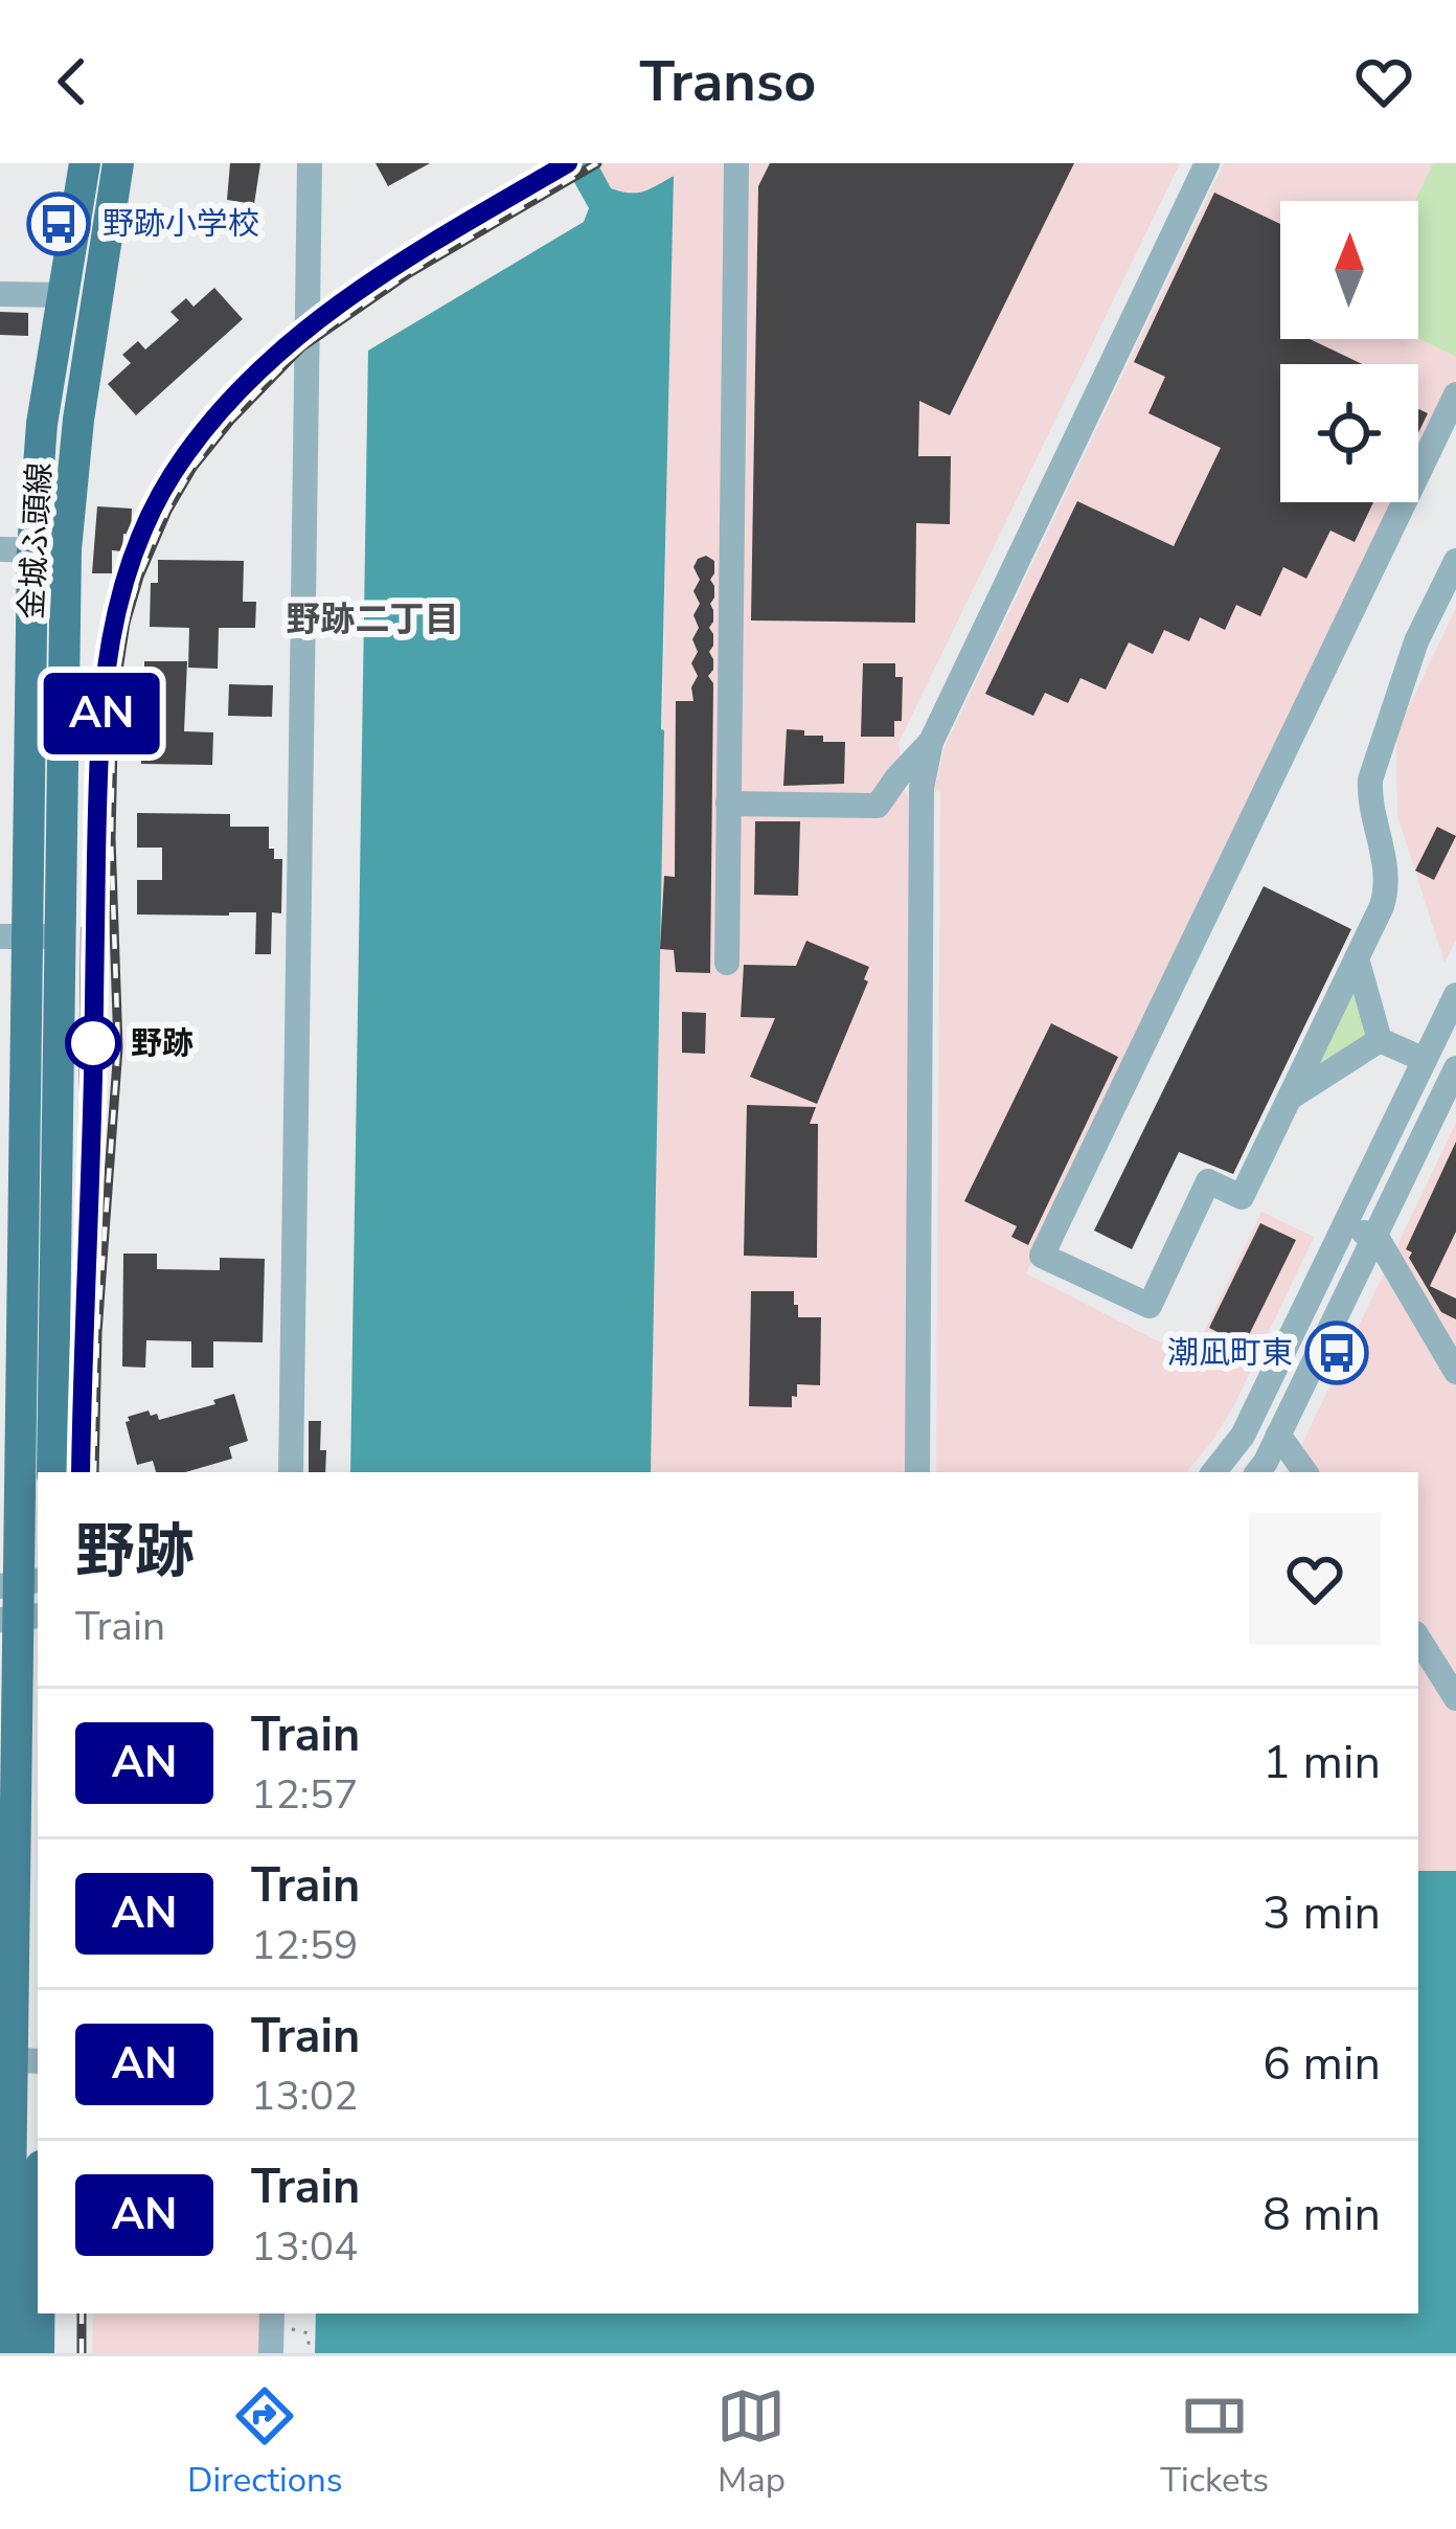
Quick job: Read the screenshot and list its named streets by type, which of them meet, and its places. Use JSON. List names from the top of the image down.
{
  "streets": {
    "main road": ["金城ふ頭線"]
  },
  "districts": ["野跡二丁目"],
  "places": {
    "bus stop": ["野跡小学校", "潮凪町東"],
    "other": ["野跡"]
  },
  "north": "top",
  "page": {
    "header": "Transo",
    "on_map": "AN",
    "heading": ["野跡", "Train"],
    "list": [
      {
        "mark": "AN",
        "name": "Train",
        "note": "12:57",
        "value": "1 min"
      },
      {
        "mark": "AN",
        "name": "Train",
        "note": "12:59",
        "value": "3 min"
      },
      {
        "mark": "AN",
        "name": "Train",
        "note": "13:02",
        "value": "6 min"
      },
      {
        "mark": "AN",
        "name": "Train",
        "note": "13:04",
        "value": "8 min"
      }
    ],
    "tabs": ["Directions", "Map", "Tickets"]
  }
}
